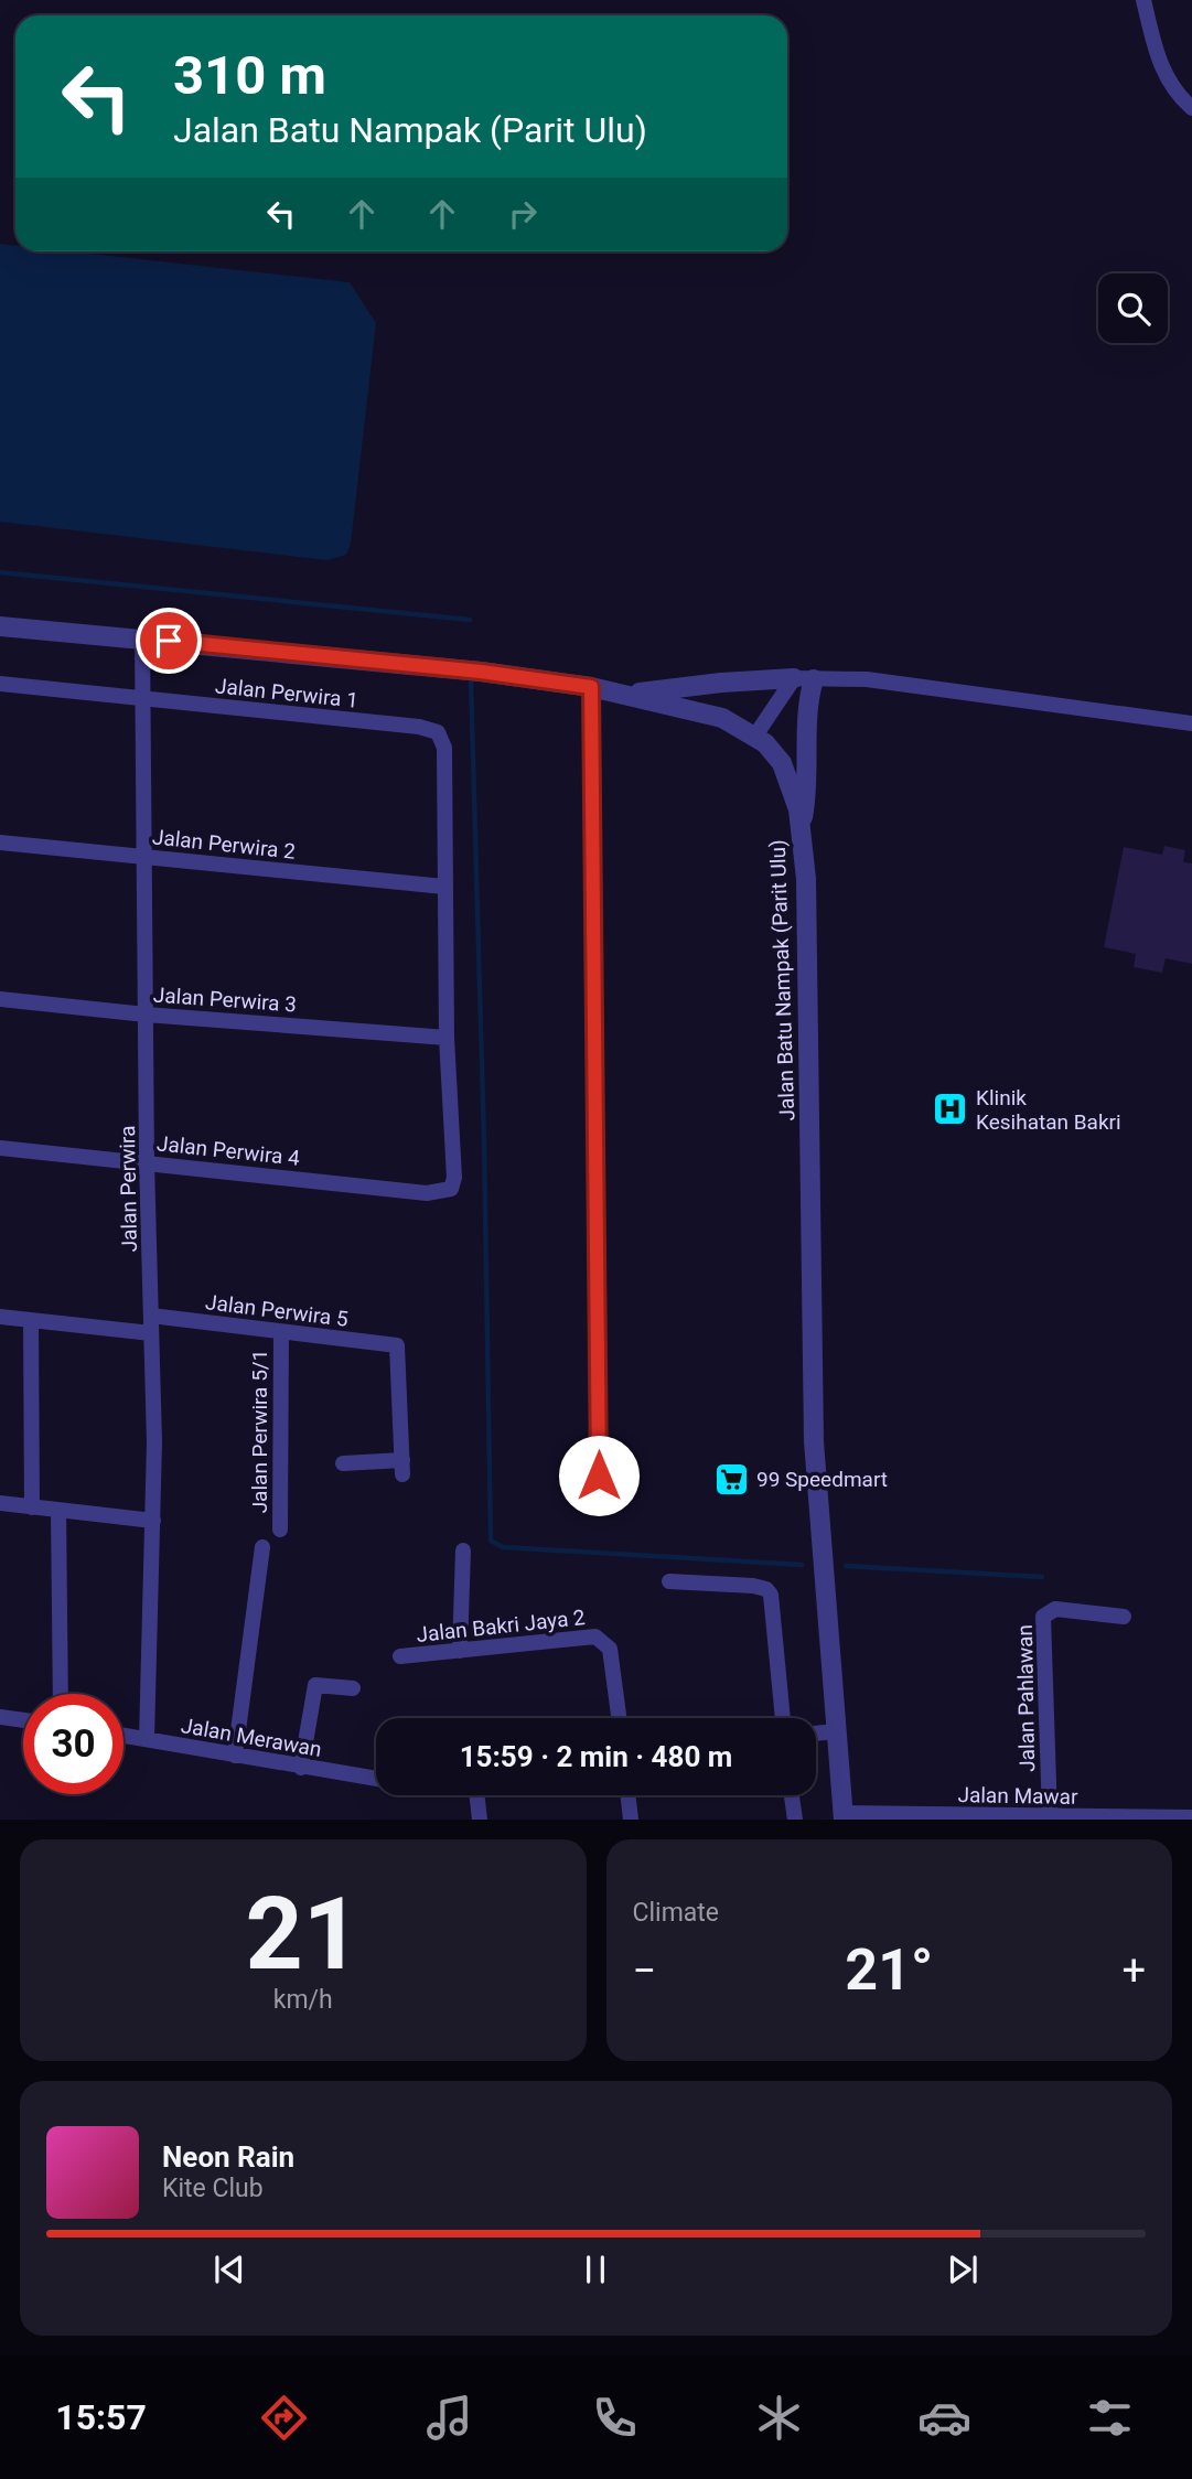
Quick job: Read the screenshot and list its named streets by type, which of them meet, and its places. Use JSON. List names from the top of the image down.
{
  "streets": {
    "street": [
      "Jalan Perwira 1",
      "Jalan Perwira 2",
      "Jalan Batu Nampak (Parit Ulu)",
      "Jalan Perwira 3",
      "Jalan Perwira 4",
      "Jalan Perwira",
      "Jalan Perwira 5",
      "Jalan Perwira 5/1",
      "Jalan Bakri Jaya 2",
      "Jalan Pahlawan",
      "Jalan Merawan",
      "Jalan Mawar"
    ]
  },
  "crossings": [
    ["Jalan Perwira 1", "Jalan Perwira 2"],
    ["Jalan Perwira 1", "Jalan Perwira"],
    ["Jalan Perwira 2", "Jalan Perwira"],
    ["Jalan Batu Nampak (Parit Ulu)", "Jalan Perwira"],
    ["Jalan Batu Nampak (Parit Ulu)", "Jalan Mawar"],
    ["Jalan Perwira 3", "Jalan Perwira 4"],
    ["Jalan Perwira 3", "Jalan Perwira"],
    ["Jalan Perwira 4", "Jalan Perwira"],
    ["Jalan Perwira", "Jalan Perwira 5"],
    ["Jalan Perwira", "Jalan Merawan"],
    ["Jalan Perwira 5", "Jalan Perwira 5/1"],
    ["Jalan Pahlawan", "Jalan Mawar"]
  ],
  "places": {
    "hospital": ["Klinik Kesihatan Bakri"],
    "supermarket": ["99 Speedmart"]
  },
  "page": {
    "turn": ["310 m", "Jalan Batu Nampak (Parit Ulu)"],
    "limit": "30",
    "trip": "15:59 · 2 min · 480 m",
    "tile": [
      ["21", "km/h"],
      "Climate"
    ],
    "heat": ["−", "21°", "+"],
    "song": ["Neon Rain", "Kite Club"],
    "tabs": "15:57"
  }
}
